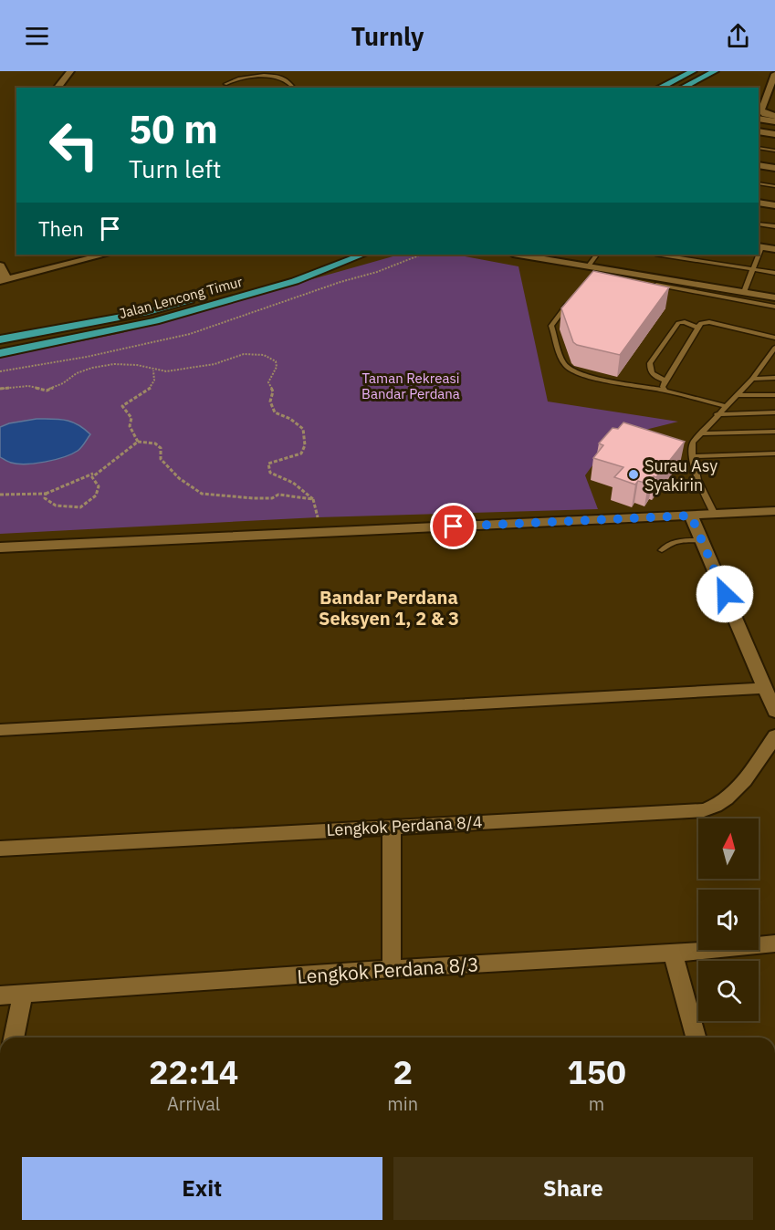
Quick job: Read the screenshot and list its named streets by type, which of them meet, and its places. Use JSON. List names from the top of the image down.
{
  "streets": {
    "highway": ["Jalan Lencong Timur"],
    "street": ["Lengkok Perdana 8/4", "Lengkok Perdana 8/3"]
  },
  "districts": ["Bandar Perdana Seksyen 1, 2 & 3"],
  "parks": ["Taman Rekreasi Bandar Perdana"],
  "places": ["Surau Asy Syakirin"],
  "north": "top",
  "page": {
    "header": "Turnly",
    "turn": ["50 m", "Turn left"],
    "then": "Then",
    "eta": [
      "22:14",
      "Arrival",
      "2",
      "min",
      "150",
      "m"
    ],
    "buttons": ["Exit", "Share"]
  }
}
